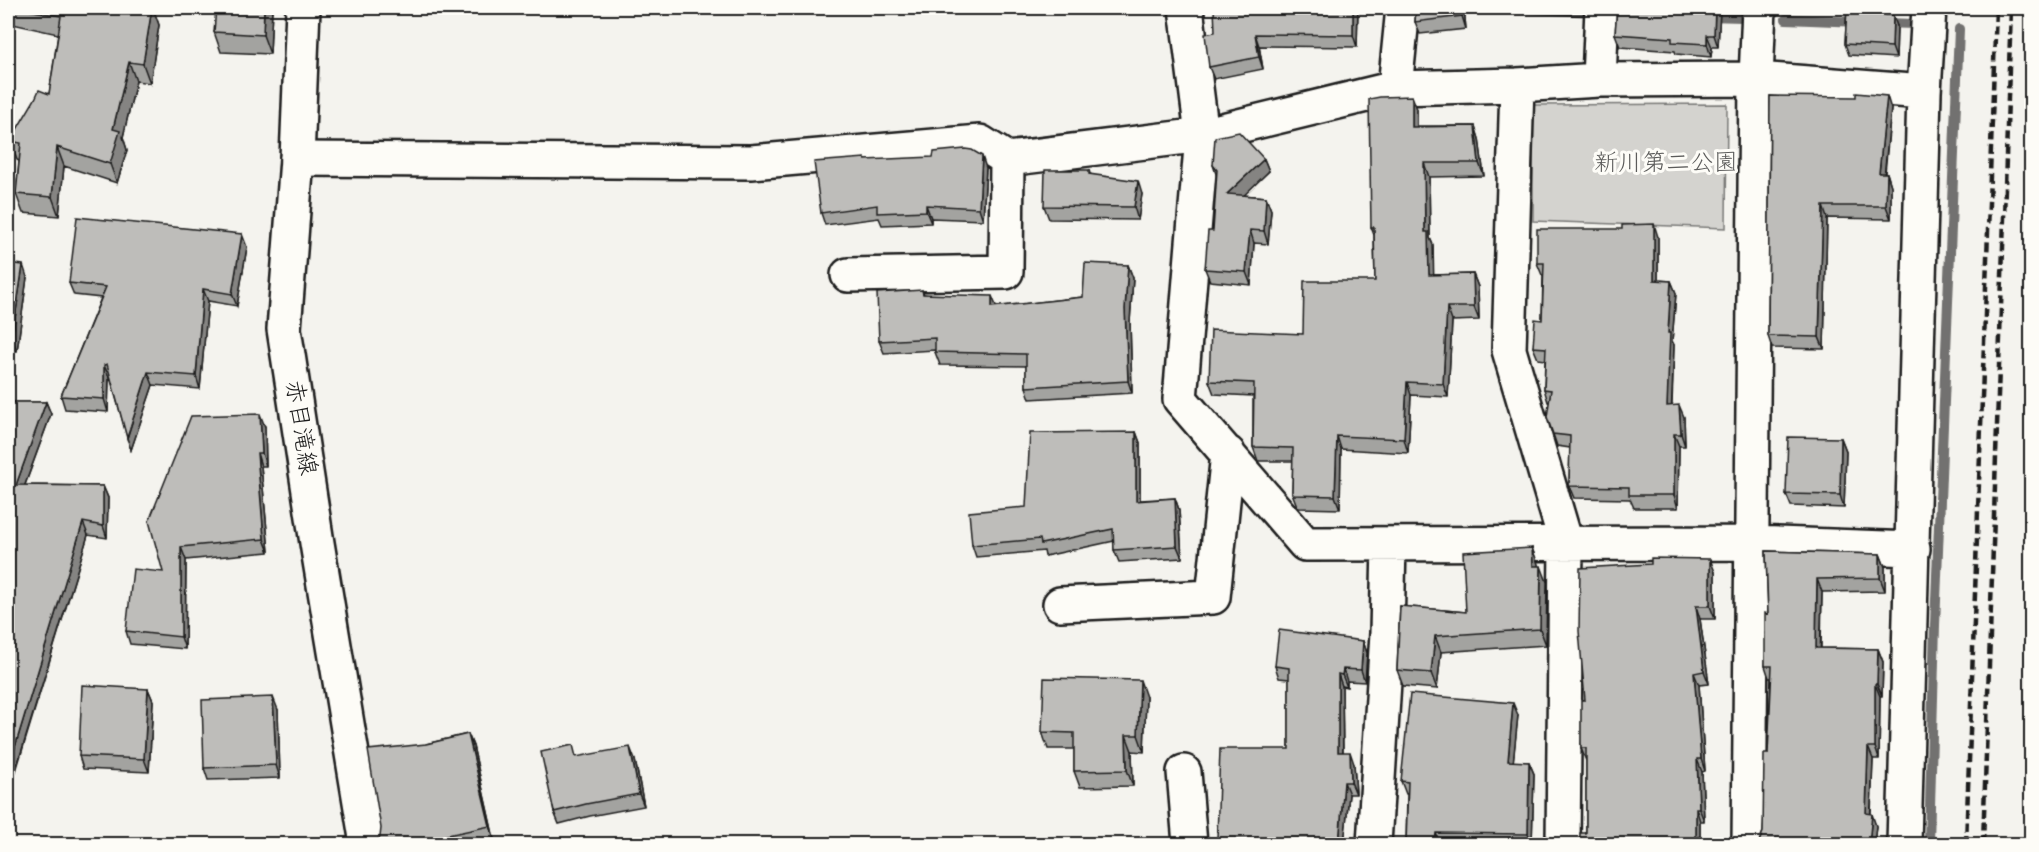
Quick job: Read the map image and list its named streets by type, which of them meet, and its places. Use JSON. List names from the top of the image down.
{
  "streets": {
    "street": ["赤目滝線"]
  },
  "parks": ["新川第二公園"]
}
